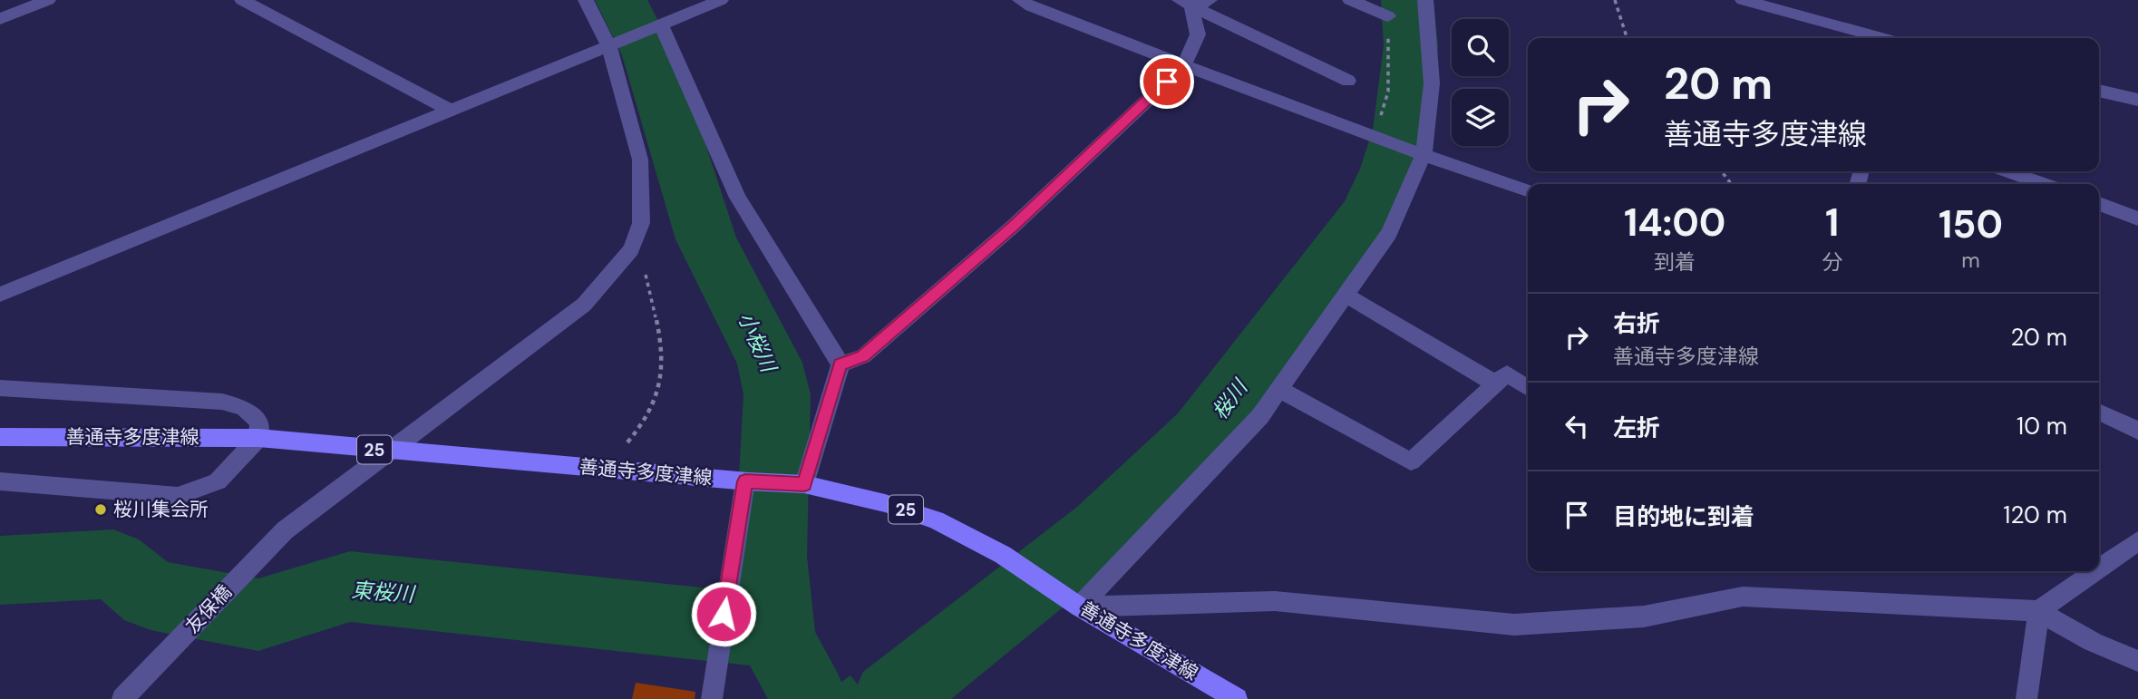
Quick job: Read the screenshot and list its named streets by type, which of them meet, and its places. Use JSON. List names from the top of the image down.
{
  "streets": {
    "main road": ["善通寺多度津線", "25"],
    "street": ["友保橋"]
  },
  "crossings": [
    ["善通寺多度津線", "友保橋"]
  ],
  "water": ["小桜川", "桜川", "東桜川"],
  "places": ["桜川集会所"],
  "page": {
    "turn": ["20 m", "善通寺多度津線"],
    "eta": [
      "14:00",
      "到着",
      "1",
      "分",
      "150",
      "m"
    ],
    "list": [
      {
        "name": "右折",
        "note": "善通寺多度津線",
        "value": "20 m"
      },
      {
        "name": "左折",
        "value": "10 m"
      },
      {
        "name": "目的地に到着",
        "value": "120 m"
      }
    ]
  }
}
